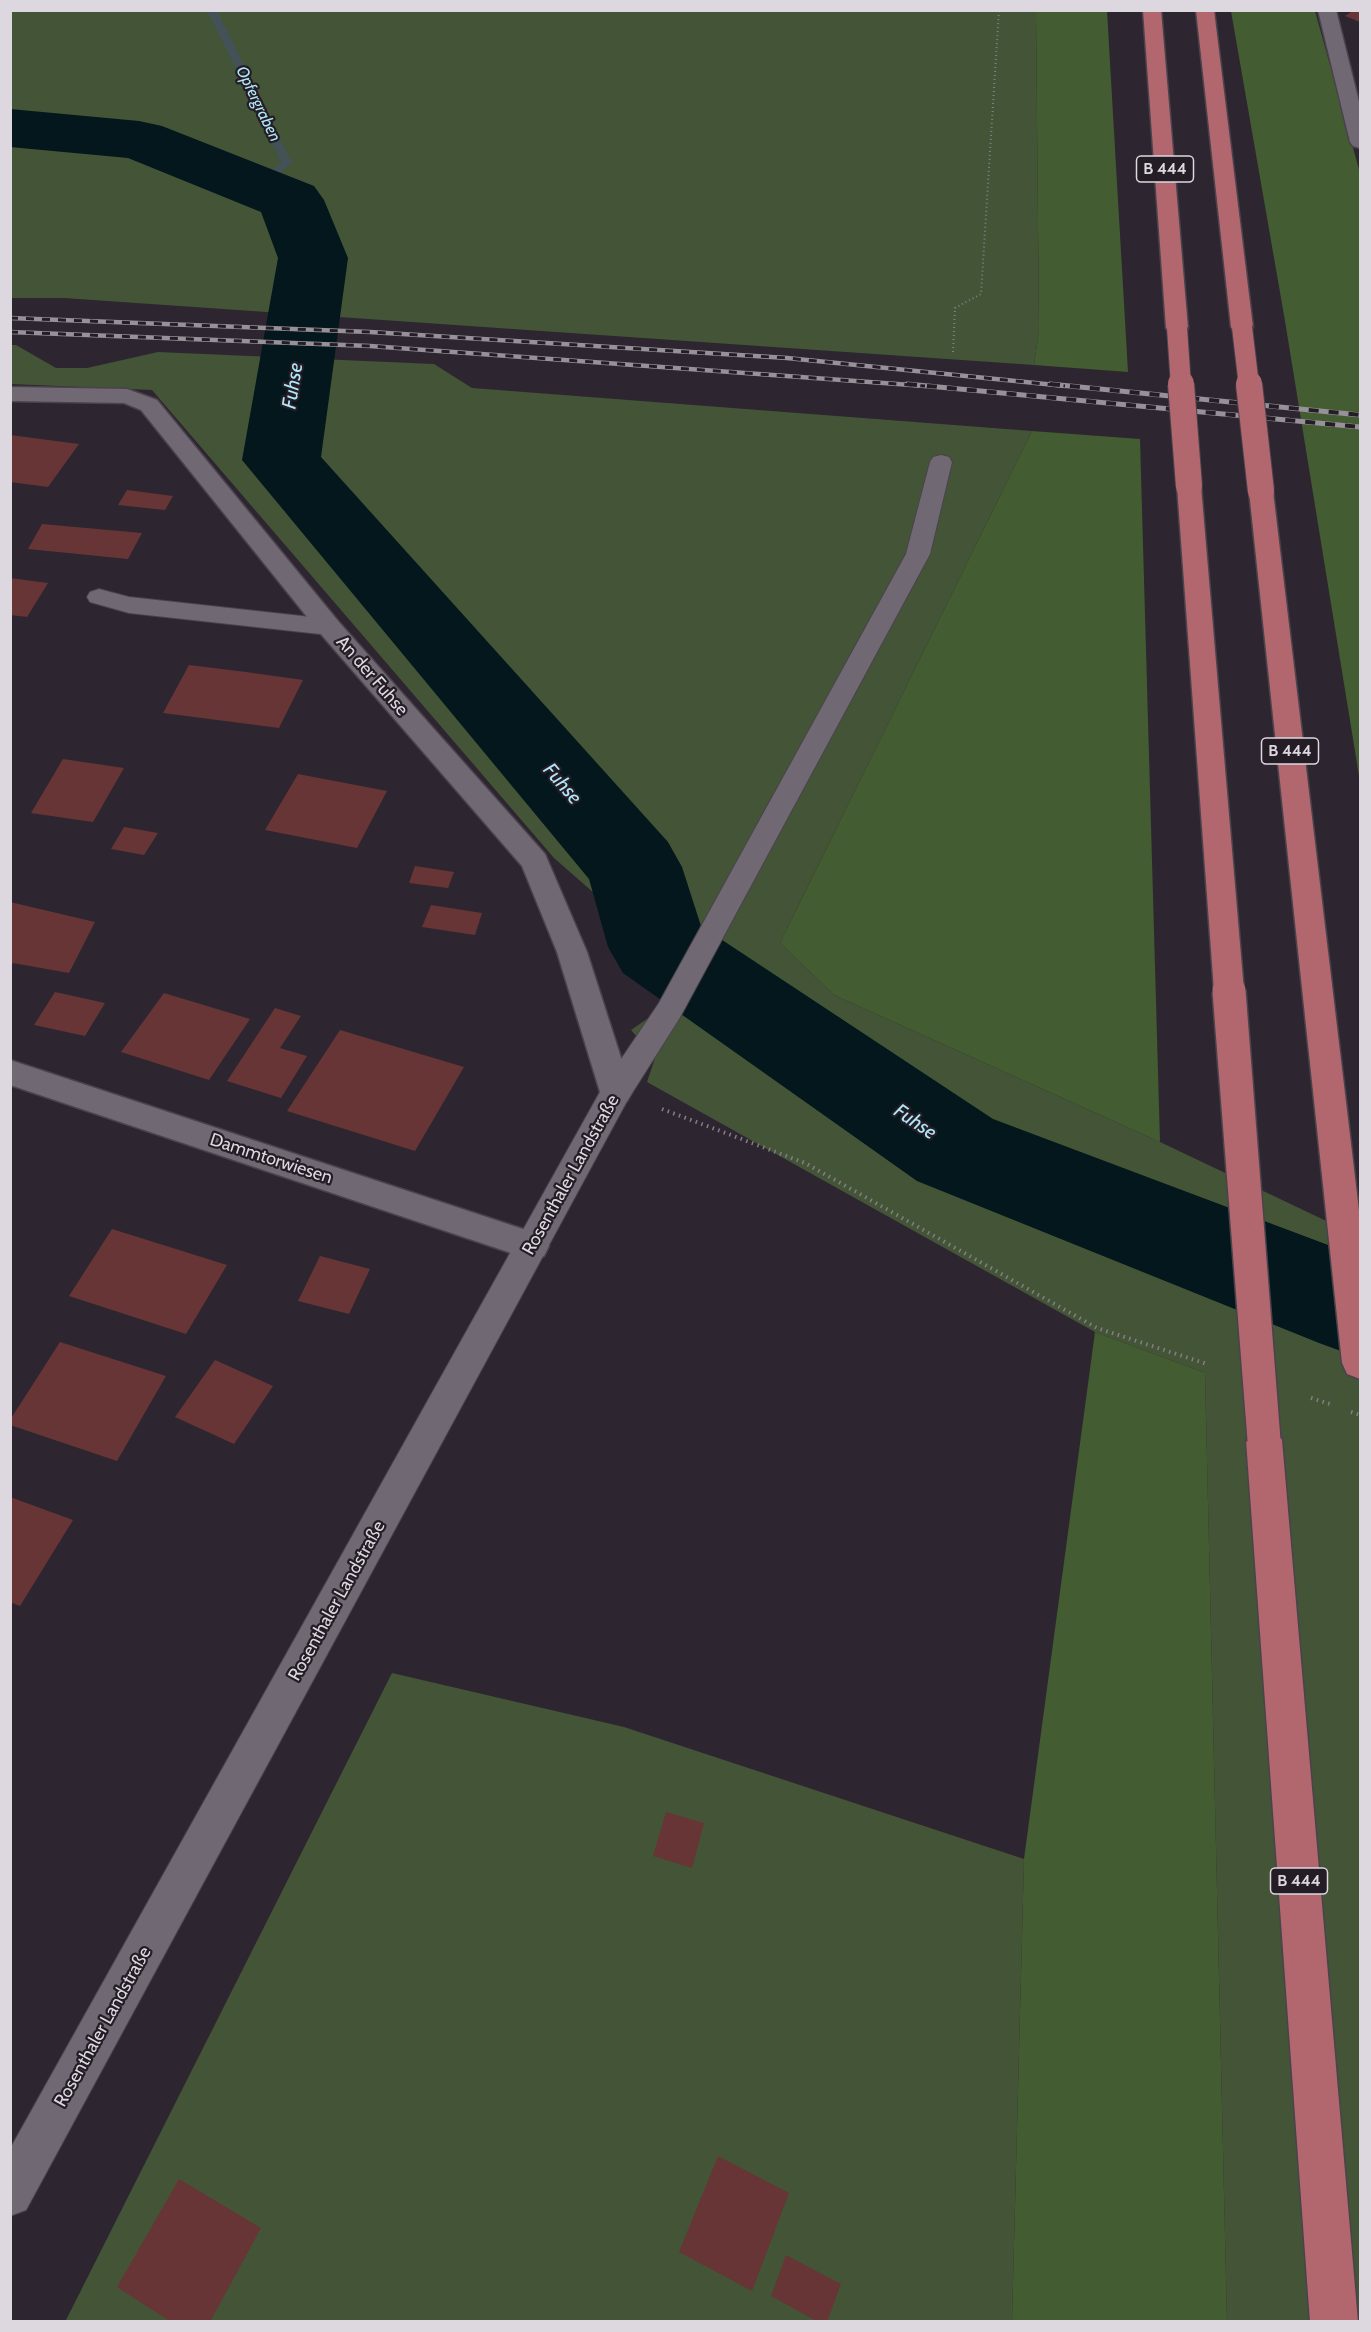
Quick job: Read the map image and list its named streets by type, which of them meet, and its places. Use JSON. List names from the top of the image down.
{
  "streets": {
    "highway": ["B 444"],
    "street": ["An der Fuhse", "Dammtorwiesen"],
    "lane": ["Rosenthaler Landstraße"]
  },
  "crossings": [
    ["An der Fuhse", "Rosenthaler Landstraße"],
    ["Dammtorwiesen", "Rosenthaler Landstraße"]
  ],
  "water": ["Opfergraben", "Fuhse"]
}
